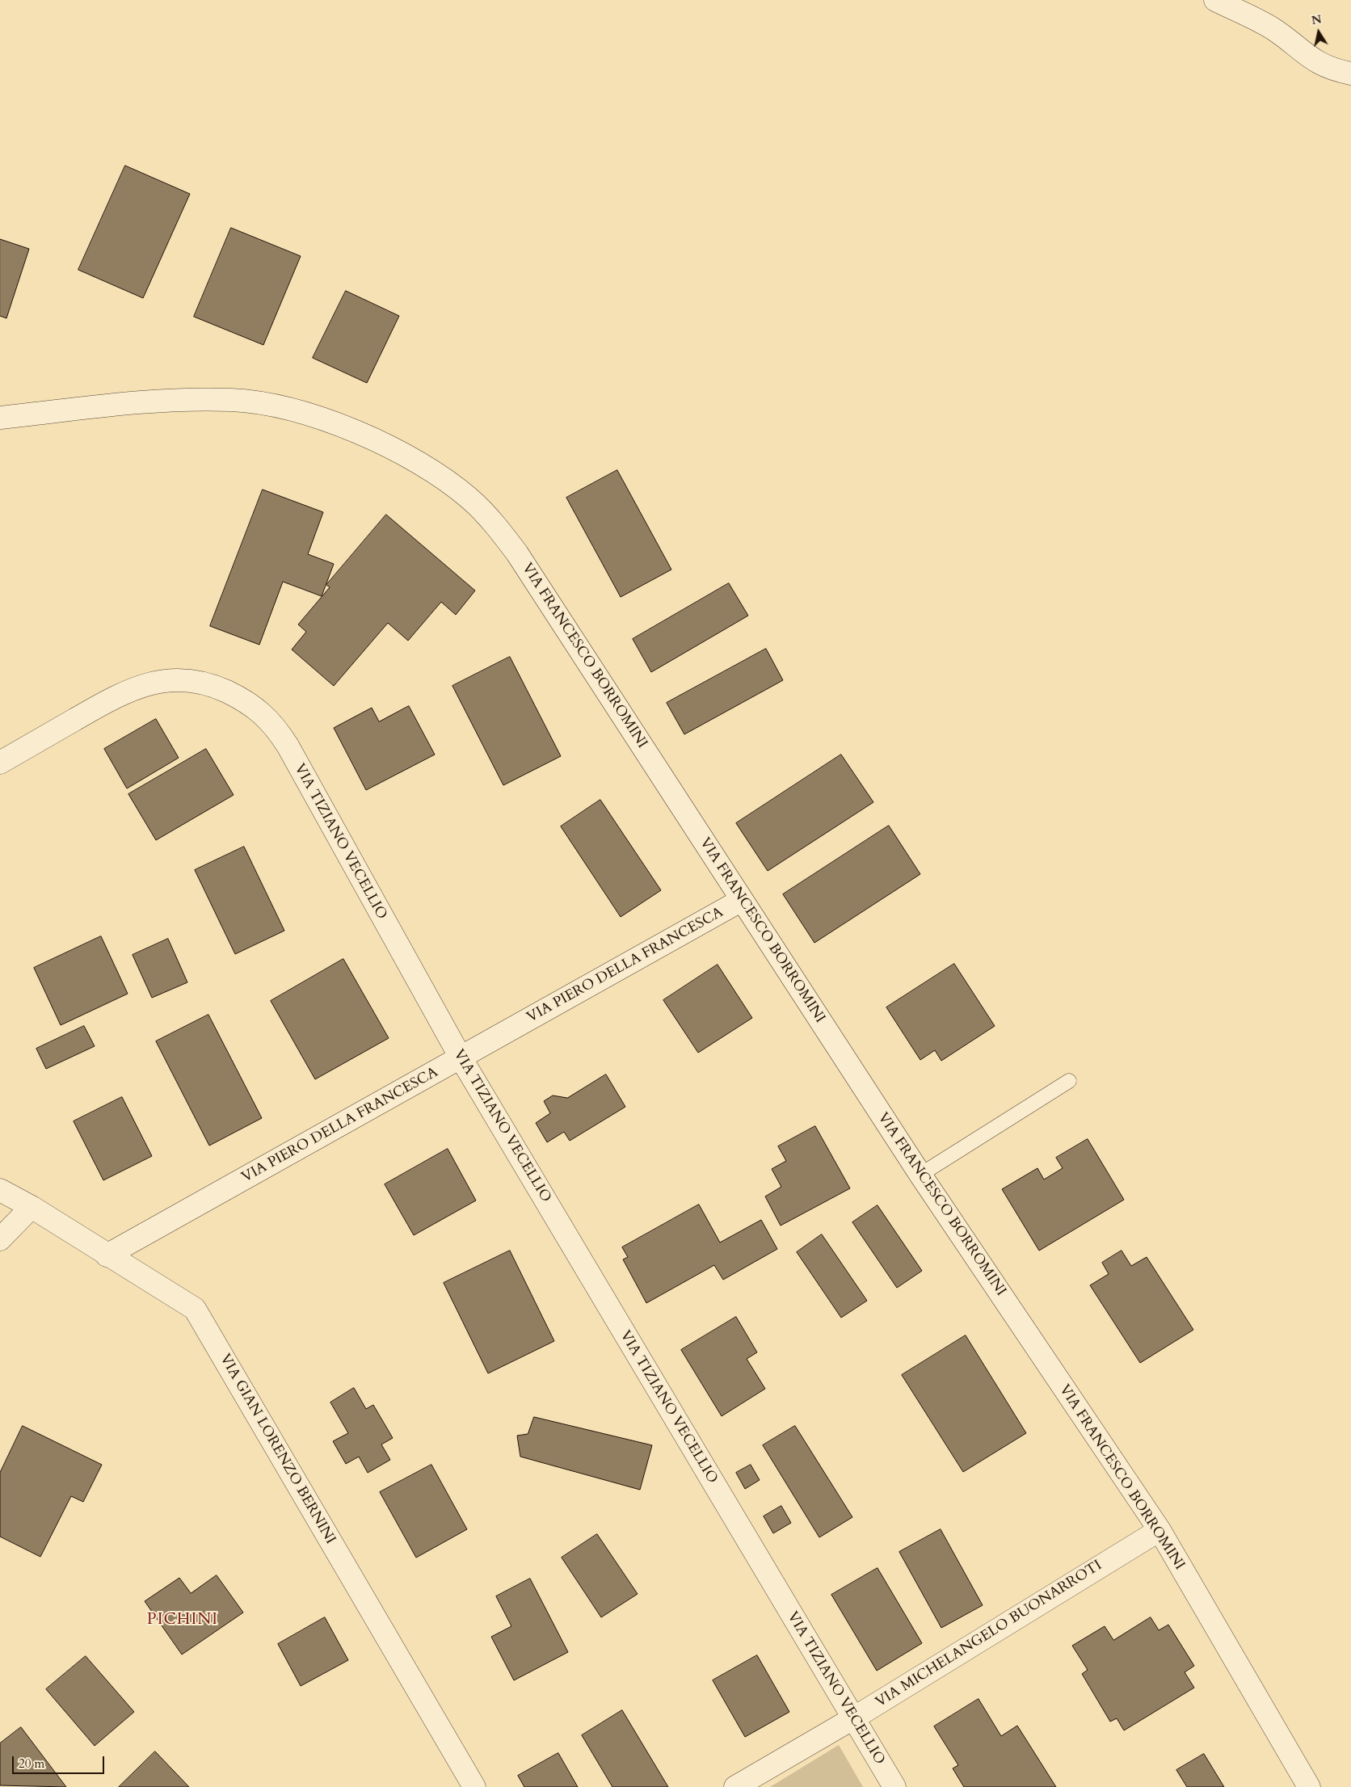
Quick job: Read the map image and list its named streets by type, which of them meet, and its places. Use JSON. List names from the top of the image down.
{
  "streets": {
    "street": [
      "VIA FRANCESCO BORROMINI",
      "VIA TIZIANO VECELLIO",
      "VIA PIERO DELLA FRANCESCA",
      "VIA GIAN LORENZO BERNINI",
      "VIA MICHELANGELO BUONARROTI"
    ]
  },
  "crossings": [
    ["VIA FRANCESCO BORROMINI", "VIA PIERO DELLA FRANCESCA"],
    ["VIA FRANCESCO BORROMINI", "VIA MICHELANGELO BUONARROTI"],
    ["VIA TIZIANO VECELLIO", "VIA PIERO DELLA FRANCESCA"],
    ["VIA TIZIANO VECELLIO", "VIA MICHELANGELO BUONARROTI"],
    ["VIA PIERO DELLA FRANCESCA", "VIA GIAN LORENZO BERNINI"]
  ],
  "districts": ["PICHINI"],
  "scale_bar": "20 m",
  "north": "top"
}
